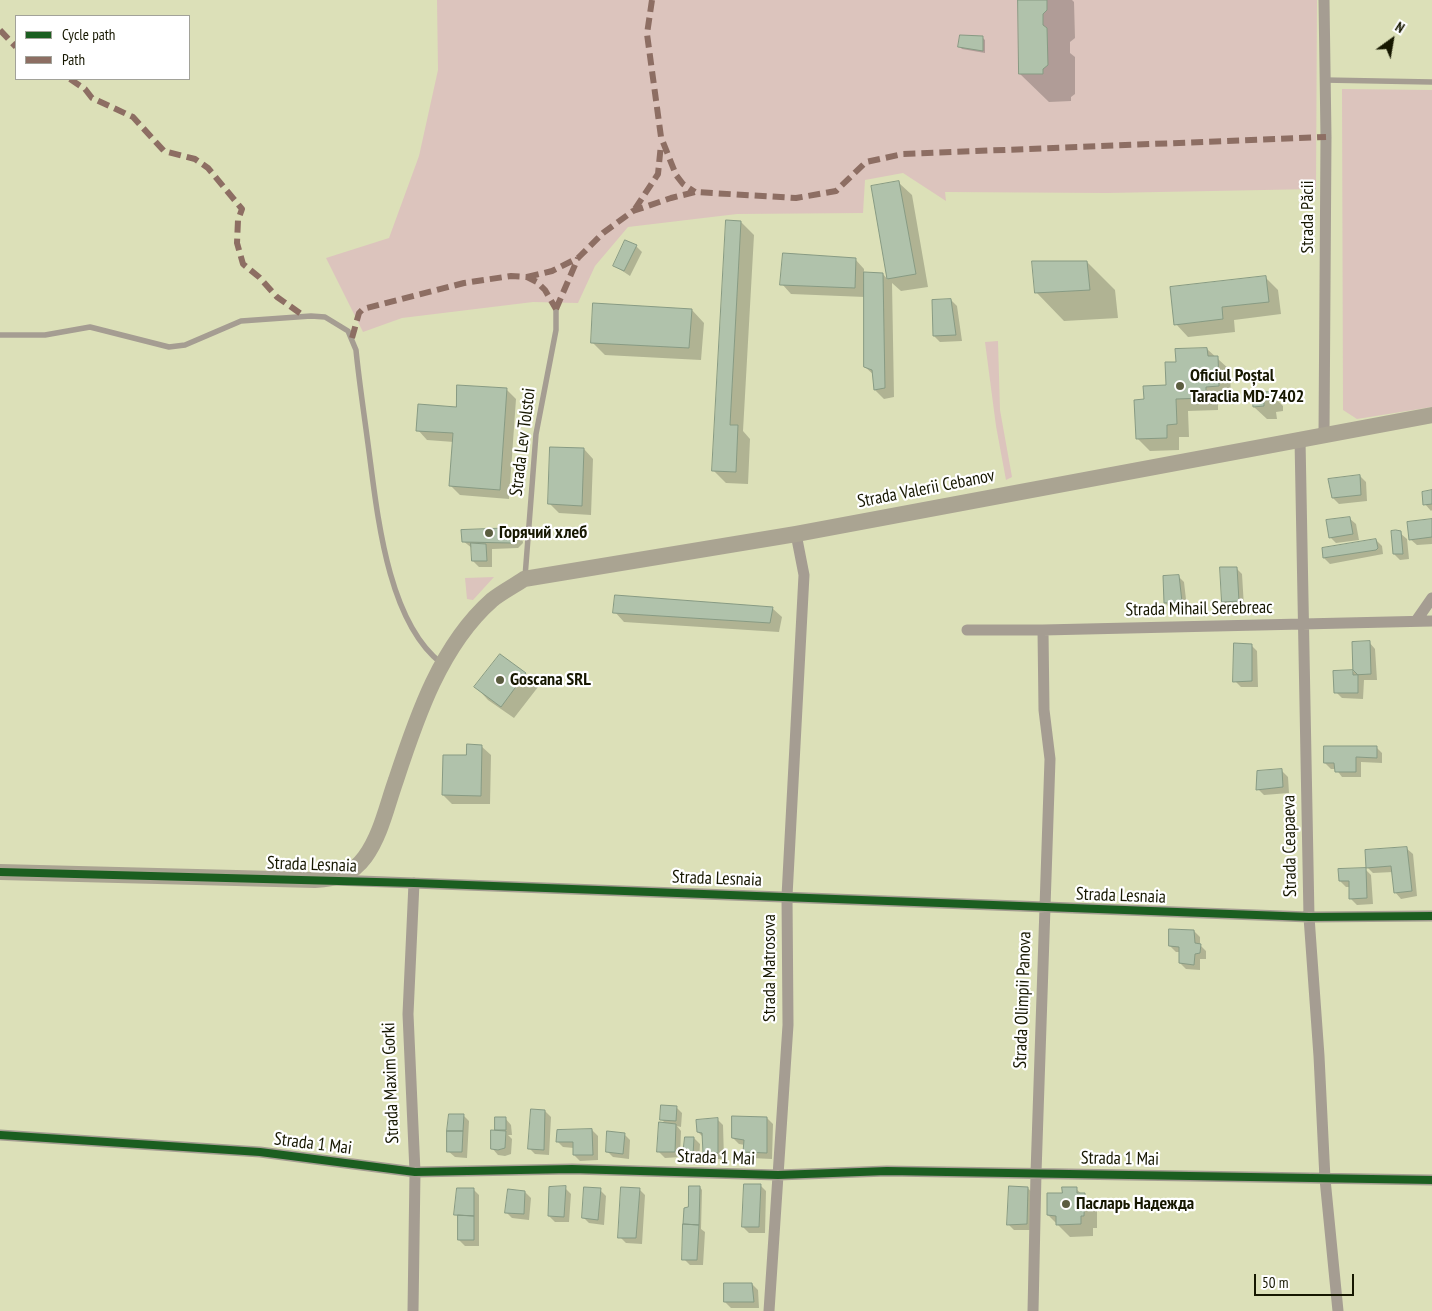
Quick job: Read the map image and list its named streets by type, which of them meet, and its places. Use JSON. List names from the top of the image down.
{
  "streets": {
    "street": [
      "Strada Păcii",
      "Strada Valerii Cebanov",
      "Strada Mihail Serebreac",
      "Strada Ceapaeva",
      "Strada Lesnaia",
      "Strada Matrosova",
      "Strada Olimpii Panova",
      "Strada Maxim Gorki",
      "Strada 1 Mai"
    ],
    "lane": ["Strada Lev Tolstoi"]
  },
  "crossings": [
    ["Strada Păcii", "Strada Valerii Cebanov"],
    ["Strada Lev Tolstoi", "Strada Valerii Cebanov"],
    ["Strada Valerii Cebanov", "Strada Ceapaeva"],
    ["Strada Valerii Cebanov", "Strada Matrosova"],
    ["Strada Mihail Serebreac", "Strada Ceapaeva"],
    ["Strada Mihail Serebreac", "Strada Olimpii Panova"],
    ["Strada Ceapaeva", "Strada Lesnaia"],
    ["Strada Ceapaeva", "Strada 1 Mai"],
    ["Strada Lesnaia", "Strada Matrosova"],
    ["Strada Lesnaia", "Strada Olimpii Panova"],
    ["Strada Lesnaia", "Strada Maxim Gorki"],
    ["Strada Matrosova", "Strada 1 Mai"],
    ["Strada Olimpii Panova", "Strada 1 Mai"],
    ["Strada Maxim Gorki", "Strada 1 Mai"]
  ],
  "places": [
    "Oficiul Poștal Taraclia MD-7402",
    "Горячий хлеб",
    "Goscana SRL",
    "Пасларь Надежда"
  ],
  "legend": ["Cycle path", "Path"],
  "scale_bar": "50 m",
  "north": "top right"
}
